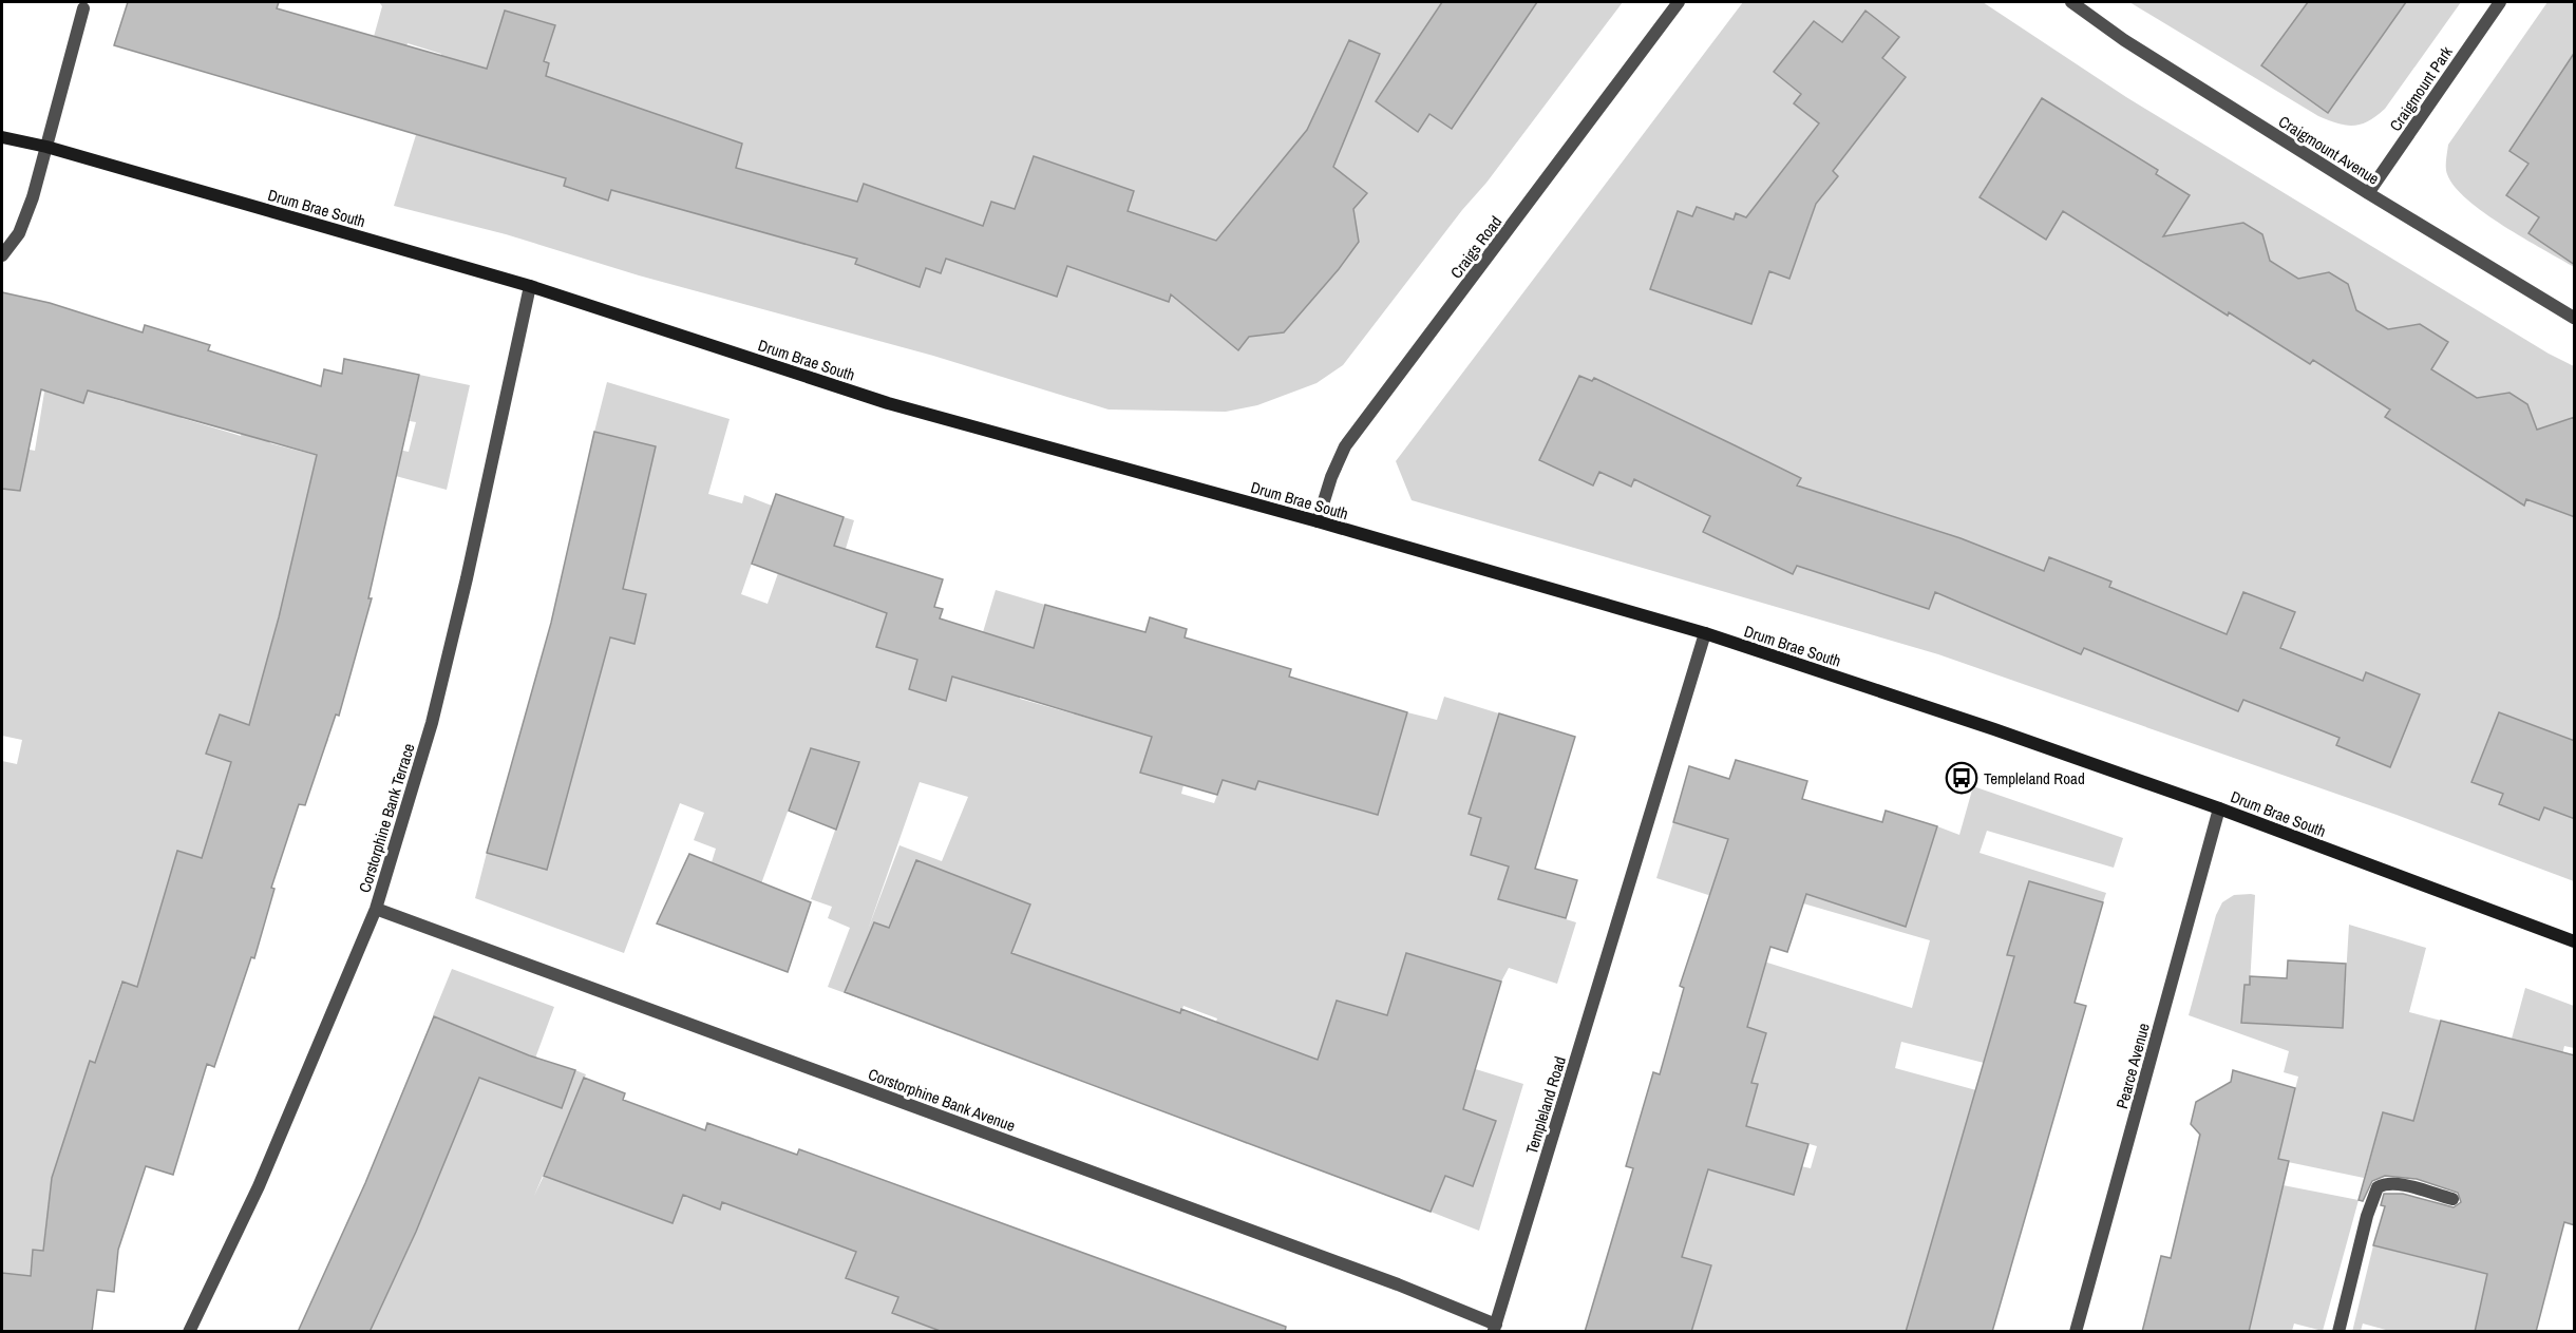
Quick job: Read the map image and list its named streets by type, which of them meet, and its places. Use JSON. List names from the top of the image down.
{
  "streets": {
    "main road": ["Drum Brae South"],
    "street": [
      "Craigmount Park",
      "Craigmount Avenue",
      "Craigs Road",
      "Corstorphine Bank Terrace",
      "Pearce Avenue",
      "Corstorphine Bank Avenue",
      "Templeland Road"
    ]
  },
  "crossings": [
    ["Craigmount Park", "Craigmount Avenue"],
    ["Drum Brae South", "Craigs Road"],
    ["Drum Brae South", "Corstorphine Bank Terrace"],
    ["Drum Brae South", "Pearce Avenue"],
    ["Drum Brae South", "Templeland Road"],
    ["Corstorphine Bank Terrace", "Corstorphine Bank Avenue"],
    ["Corstorphine Bank Avenue", "Templeland Road"]
  ],
  "places": {
    "bus stop": ["Templeland Road"]
  }
}
